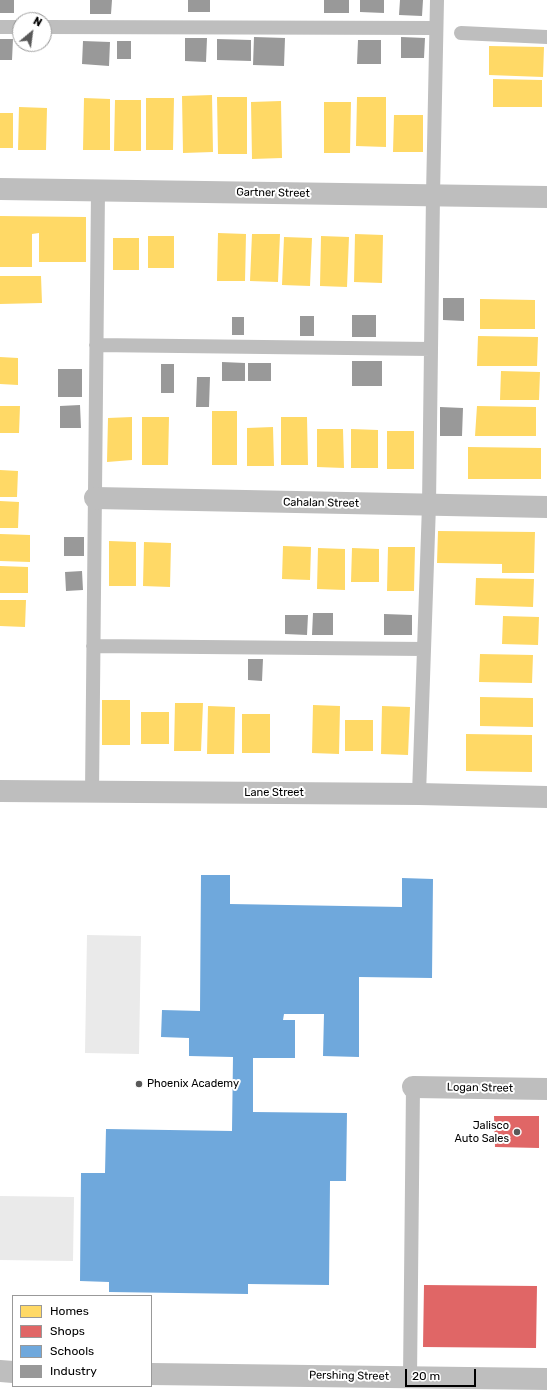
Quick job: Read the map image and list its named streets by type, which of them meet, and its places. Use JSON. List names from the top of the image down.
{
  "streets": {
    "street": [
      "Gartner Street",
      "Cahalan Street",
      "Lane Street",
      "Logan Street",
      "Pershing Street"
    ]
  },
  "places": ["Phoenix Academy", "Jalisco Auto Sales"],
  "legend": [
    "Homes",
    "Shops",
    "Schools",
    "Industry"
  ],
  "scale_bar": "20 m",
  "north": "top right"
}
